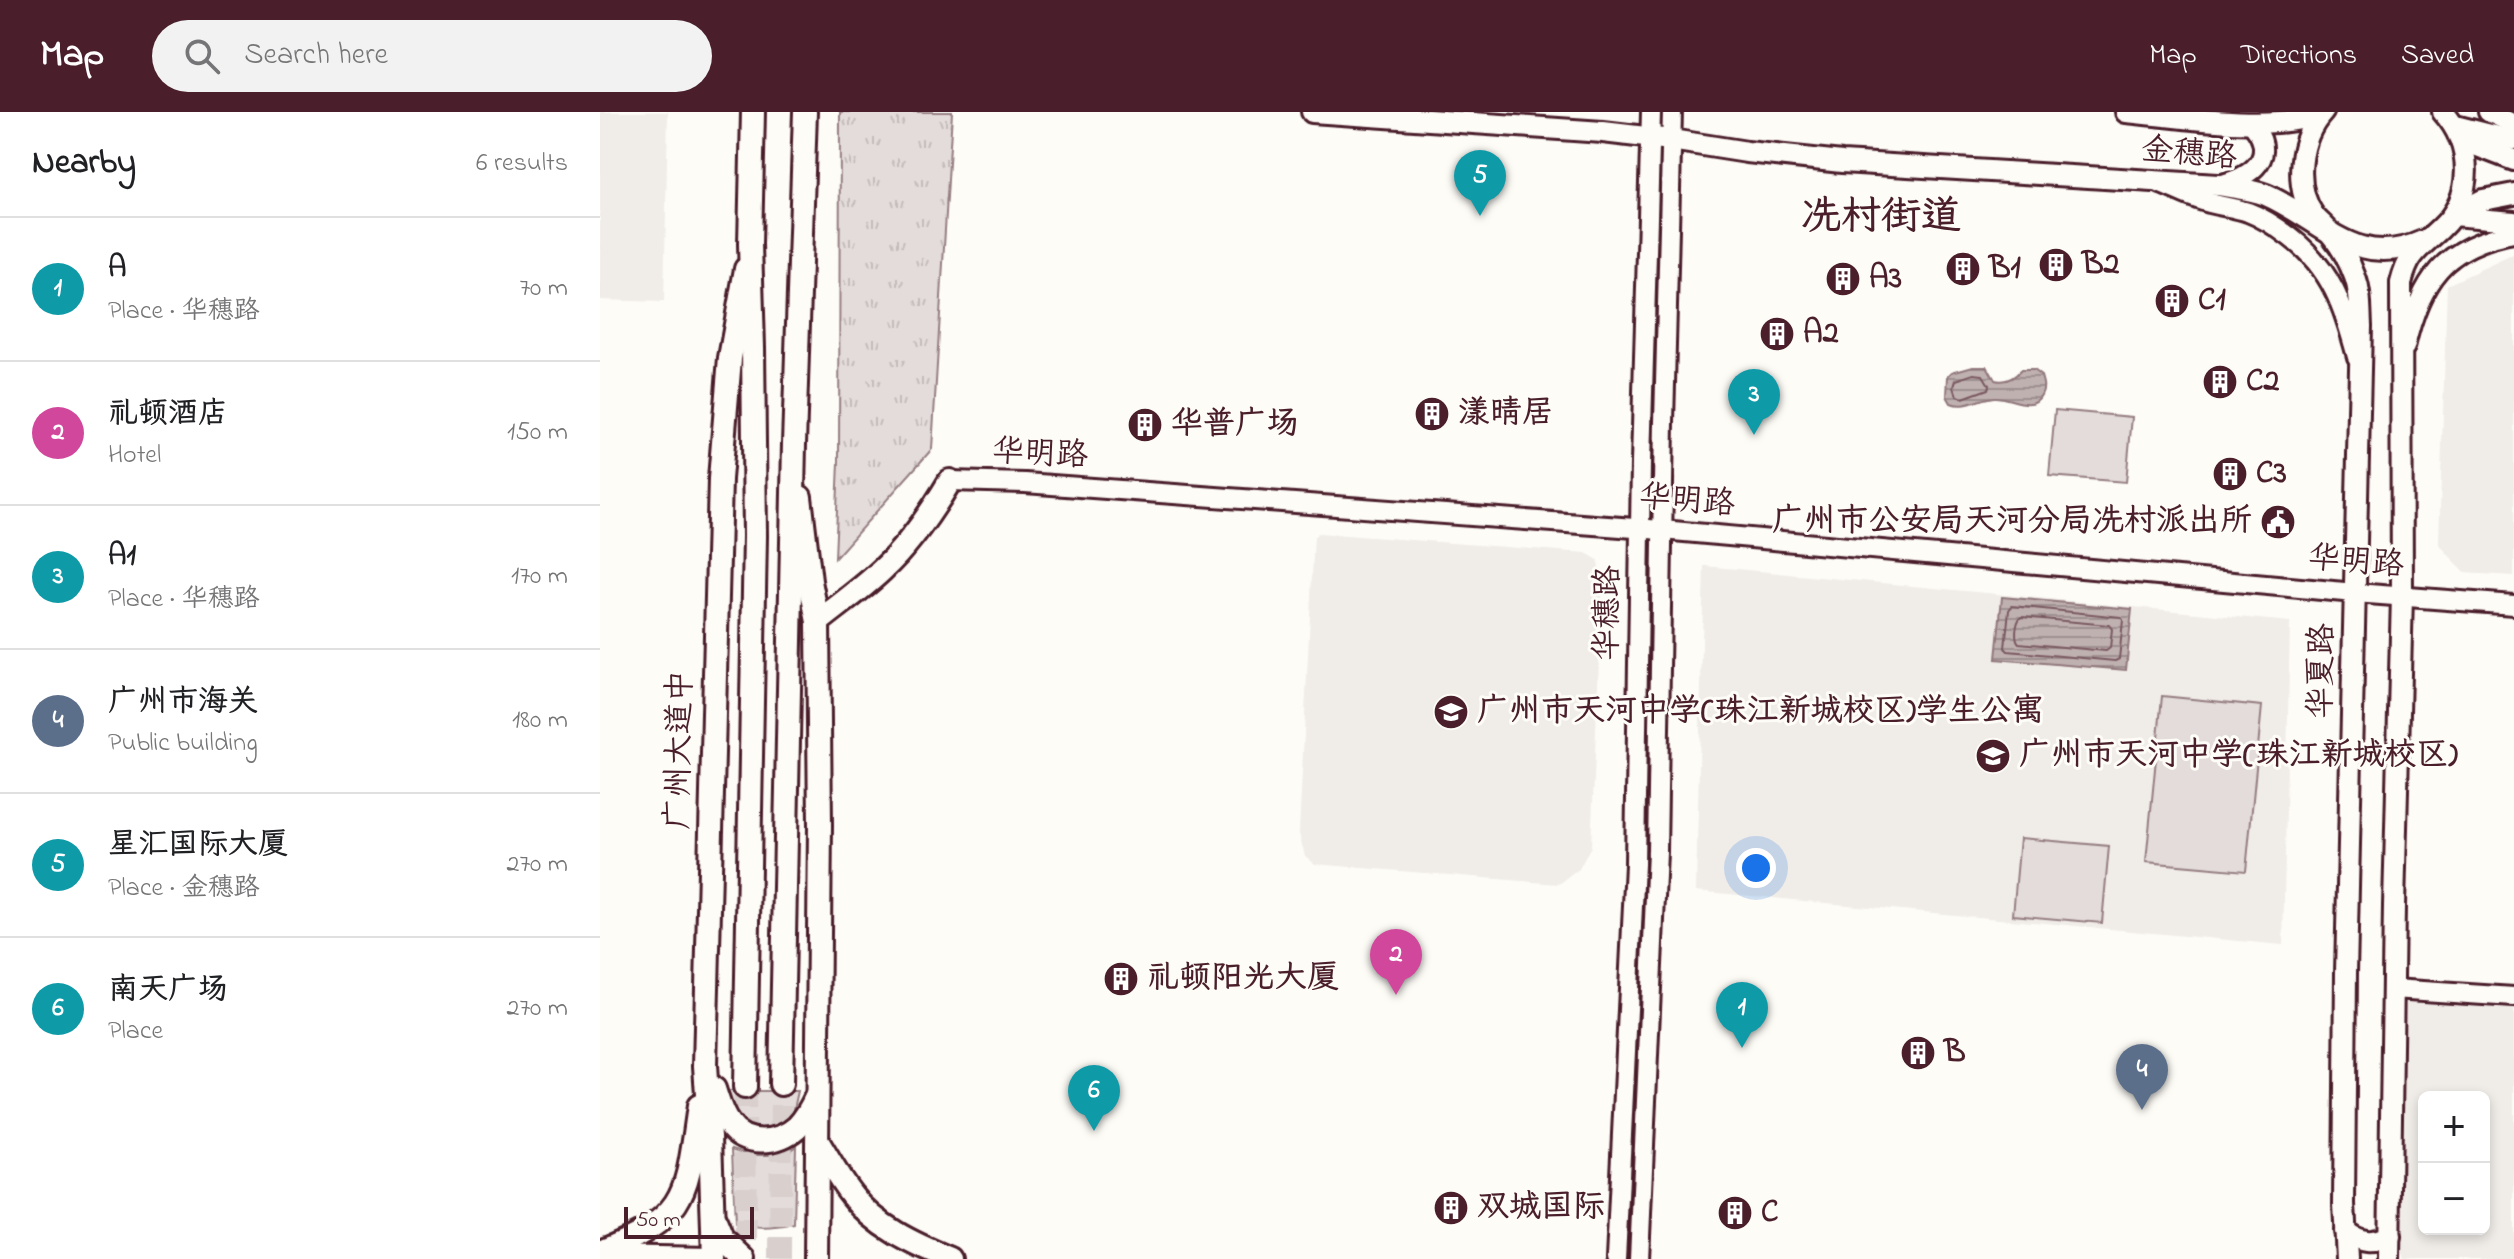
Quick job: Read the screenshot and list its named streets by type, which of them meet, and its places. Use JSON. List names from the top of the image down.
{
  "streets": {
    "main road": ["金穗路", "华夏路", "广州大道中"],
    "street": ["华明路", "华穗路"]
  },
  "crossings": [
    ["金穗路", "华穗路"],
    ["金穗路", "华夏路"],
    ["华明路", "华穗路"],
    ["华明路", "华夏路"]
  ],
  "districts": ["冼村街道"],
  "places": {
    "building": [
      "B2",
      "B1",
      "A3",
      "C1",
      "A2",
      "C2",
      "漾晴居",
      "华普广场",
      "C3",
      "礼顿阳光大厦",
      "B",
      "双城国际",
      "C"
    ],
    "public building": ["广州市公安局天河分局冼村派出所"],
    "school or university": ["广州市天河中学(珠江新城校区)学生公寓", "广州市天河中学(珠江新城校区)"]
  },
  "scale_bar": "50 m",
  "page": {
    "header": "Map",
    "search": "Search here",
    "nav": ["Map", "Directions", "Saved"],
    "heading": ["Nearby", "6 results"],
    "pins": [
      "5",
      "3",
      "2",
      "1",
      "4",
      "6"
    ],
    "list": [
      {
        "mark": "1",
        "name": "A",
        "note": "Place · 华穗路",
        "value": "70 m"
      },
      {
        "mark": "2",
        "name": "礼顿酒店",
        "note": "Hotel",
        "value": "150 m"
      },
      {
        "mark": "3",
        "name": "A1",
        "note": "Place · 华穗路",
        "value": "170 m"
      },
      {
        "mark": "4",
        "name": "广州市海关",
        "note": "Public building",
        "value": "180 m"
      },
      {
        "mark": "5",
        "name": "星汇国际大厦",
        "note": "Place · 金穗路",
        "value": "270 m"
      },
      {
        "mark": "6",
        "name": "南天广场",
        "note": "Place",
        "value": "270 m"
      }
    ],
    "map_buttons": ["+", "−"],
    "scale": "50 m"
  }
}
